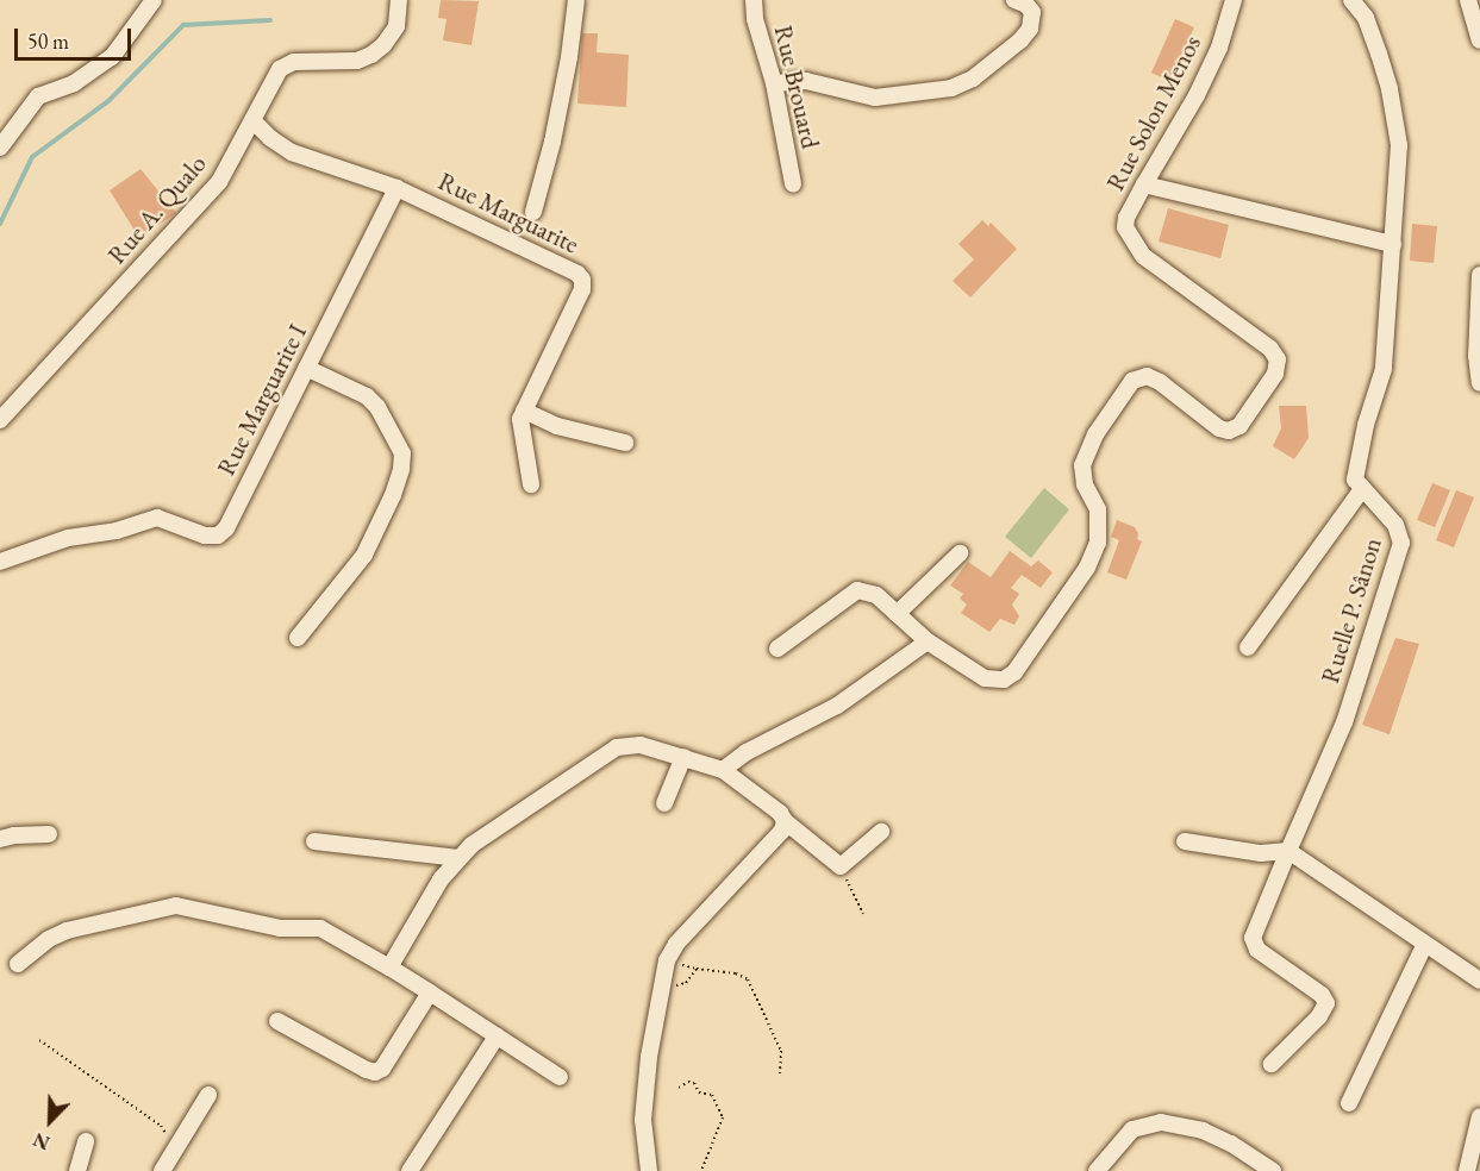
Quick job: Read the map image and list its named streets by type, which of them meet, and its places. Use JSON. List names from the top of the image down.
{
  "streets": {
    "street": [
      "Rue Brouard",
      "Rue Solon Menos",
      "Rue A. Qualo",
      "Rue Marguarite",
      "Rue Marguarite I",
      "Ruelle P. Sânon"
    ]
  },
  "crossings": [
    ["Rue A. Qualo", "Rue Marguarite"],
    ["Rue Marguarite", "Rue Marguarite I"]
  ],
  "scale_bar": "50 m",
  "north": "bottom left"
}
